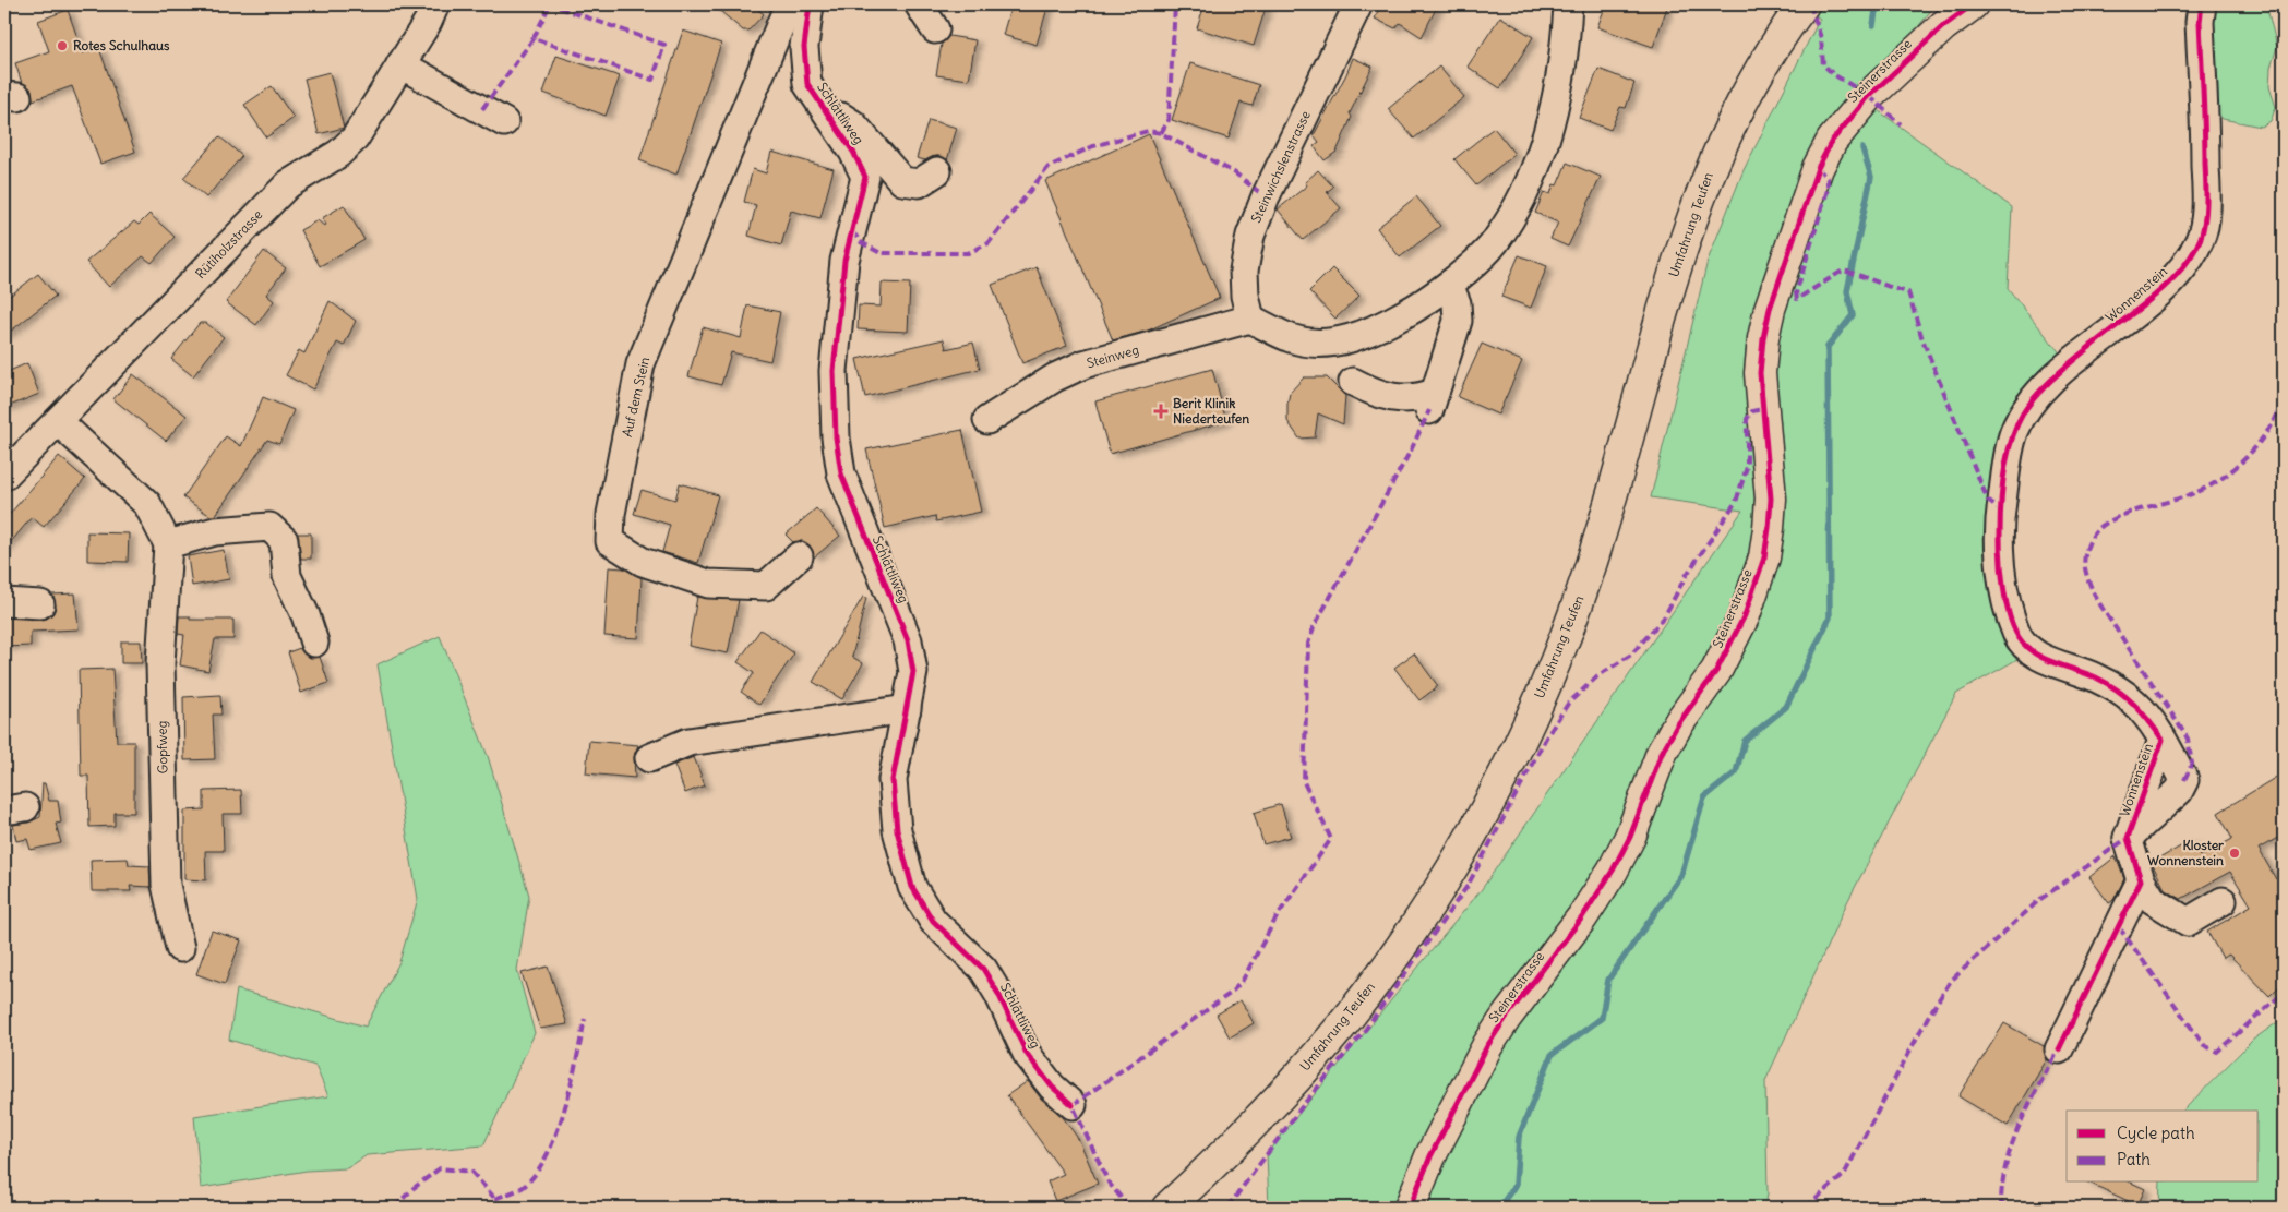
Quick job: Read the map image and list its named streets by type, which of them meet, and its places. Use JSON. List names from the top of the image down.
{
  "streets": {
    "main road": ["Steinerstrasse", "Umfahrung Teufen"],
    "street": [
      "Schlättliweg",
      "Steinwichslenstrasse",
      "Rütiholzstrasse",
      "Wonnenstein",
      "Steinweg",
      "Auf dem Stein",
      "Gopfweg"
    ]
  },
  "crossings": [
    ["Steinwichslenstrasse", "Steinweg"]
  ],
  "places": {
    "other": ["Rotes Schulhaus", "Kloster Wonnenstein"],
    "health": ["Berit Klinik Niederteufen"]
  },
  "legend": ["Cycle path", "Path"]
}
